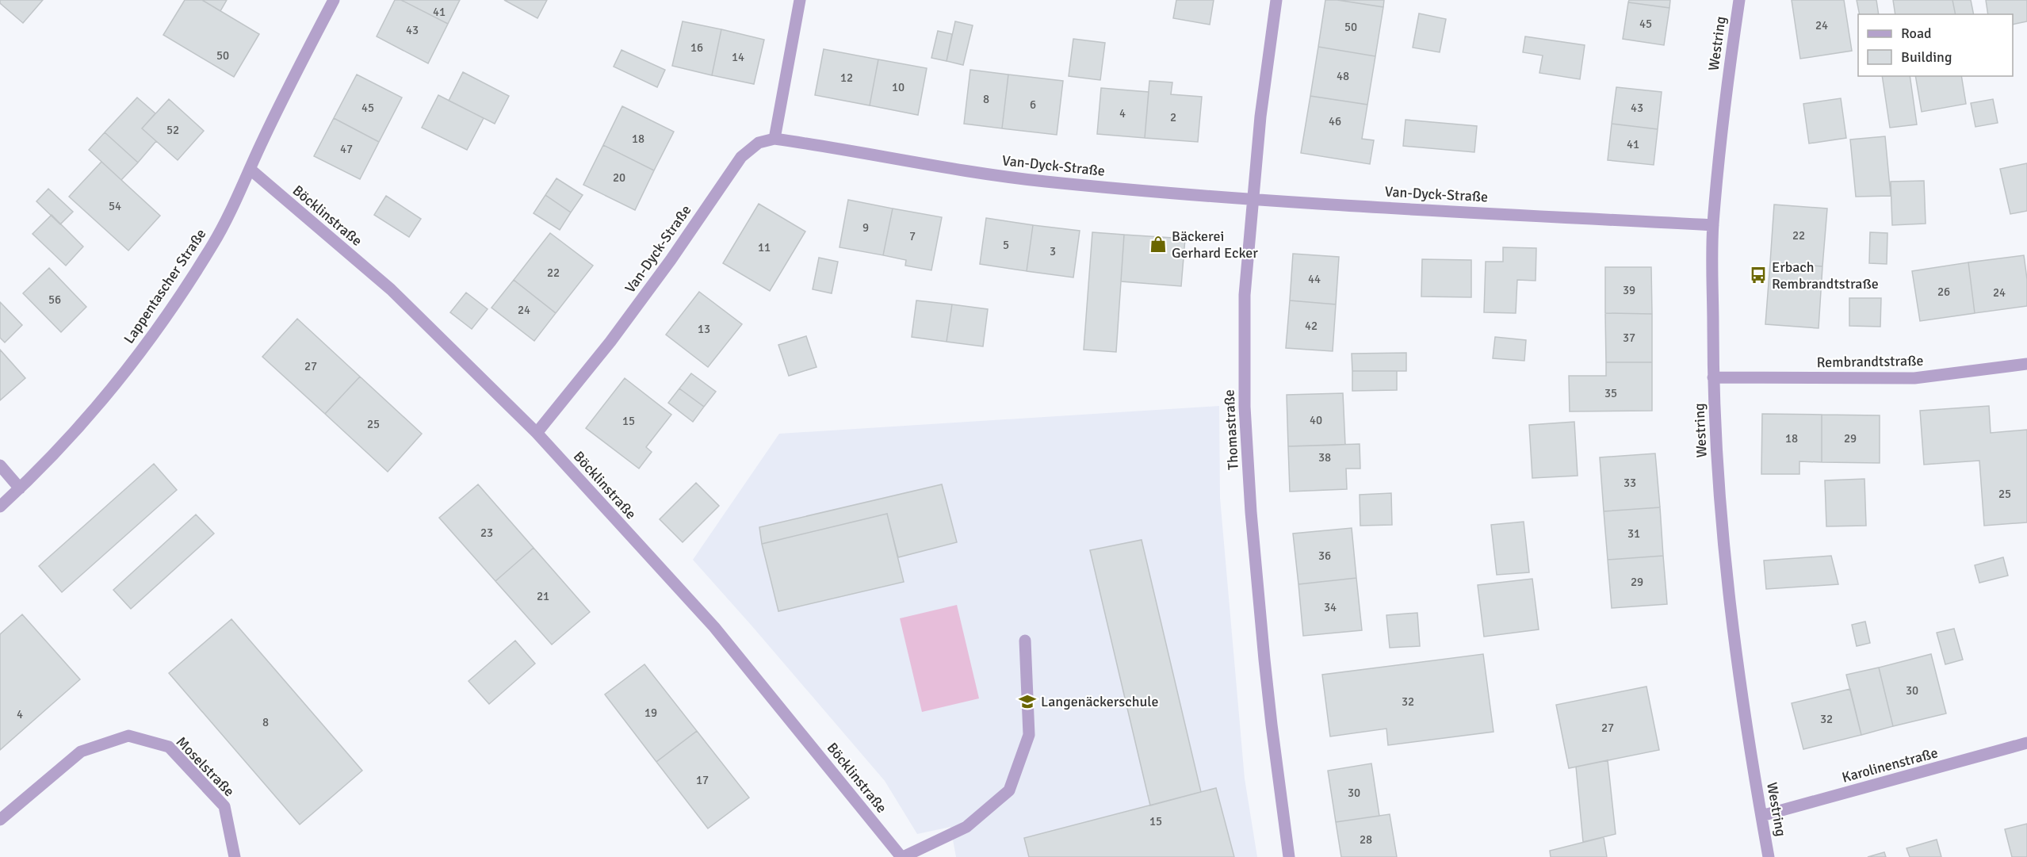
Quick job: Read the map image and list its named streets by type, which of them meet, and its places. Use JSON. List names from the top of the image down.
{
  "streets": {
    "street": [
      "Westring",
      "Van-Dyck-Straße",
      "Böcklinstraße",
      "Lappentascher Straße",
      "Rembrandtstraße",
      "Thomastraße",
      "Karolinenstraße",
      "Moselstraße"
    ]
  },
  "crossings": [
    ["Westring", "Van-Dyck-Straße"],
    ["Westring", "Rembrandtstraße"],
    ["Westring", "Karolinenstraße"],
    ["Van-Dyck-Straße", "Böcklinstraße"],
    ["Van-Dyck-Straße", "Thomastraße"],
    ["Böcklinstraße", "Lappentascher Straße"]
  ],
  "places": {
    "shop": ["Bäckerei Gerhard Ecker"],
    "bus stop": ["Erbach Rembrandtstraße"],
    "school or university": ["Langenäckerschule"]
  },
  "house_numbers": [
    "41",
    "45",
    "24",
    "50",
    "43",
    "16",
    "50",
    "14",
    "48",
    "12",
    "10",
    "8",
    "6",
    "45",
    "43",
    "4",
    "2",
    "46",
    "52",
    "18",
    "41",
    "47",
    "20",
    "54",
    "9",
    "22",
    "7",
    "5",
    "11",
    "3",
    "22",
    "44",
    "39",
    "26",
    "24",
    "56",
    "24",
    "42",
    "13",
    "37",
    "27",
    "35",
    "40",
    "15",
    "25",
    "18",
    "29",
    "38",
    "33",
    "25",
    "23",
    "31",
    "36",
    "29",
    "21",
    "34",
    "30",
    "32",
    "19",
    "4",
    "32",
    "8",
    "27",
    "17",
    "30",
    "15",
    "28"
  ],
  "legend": ["Road", "Building"]
}
